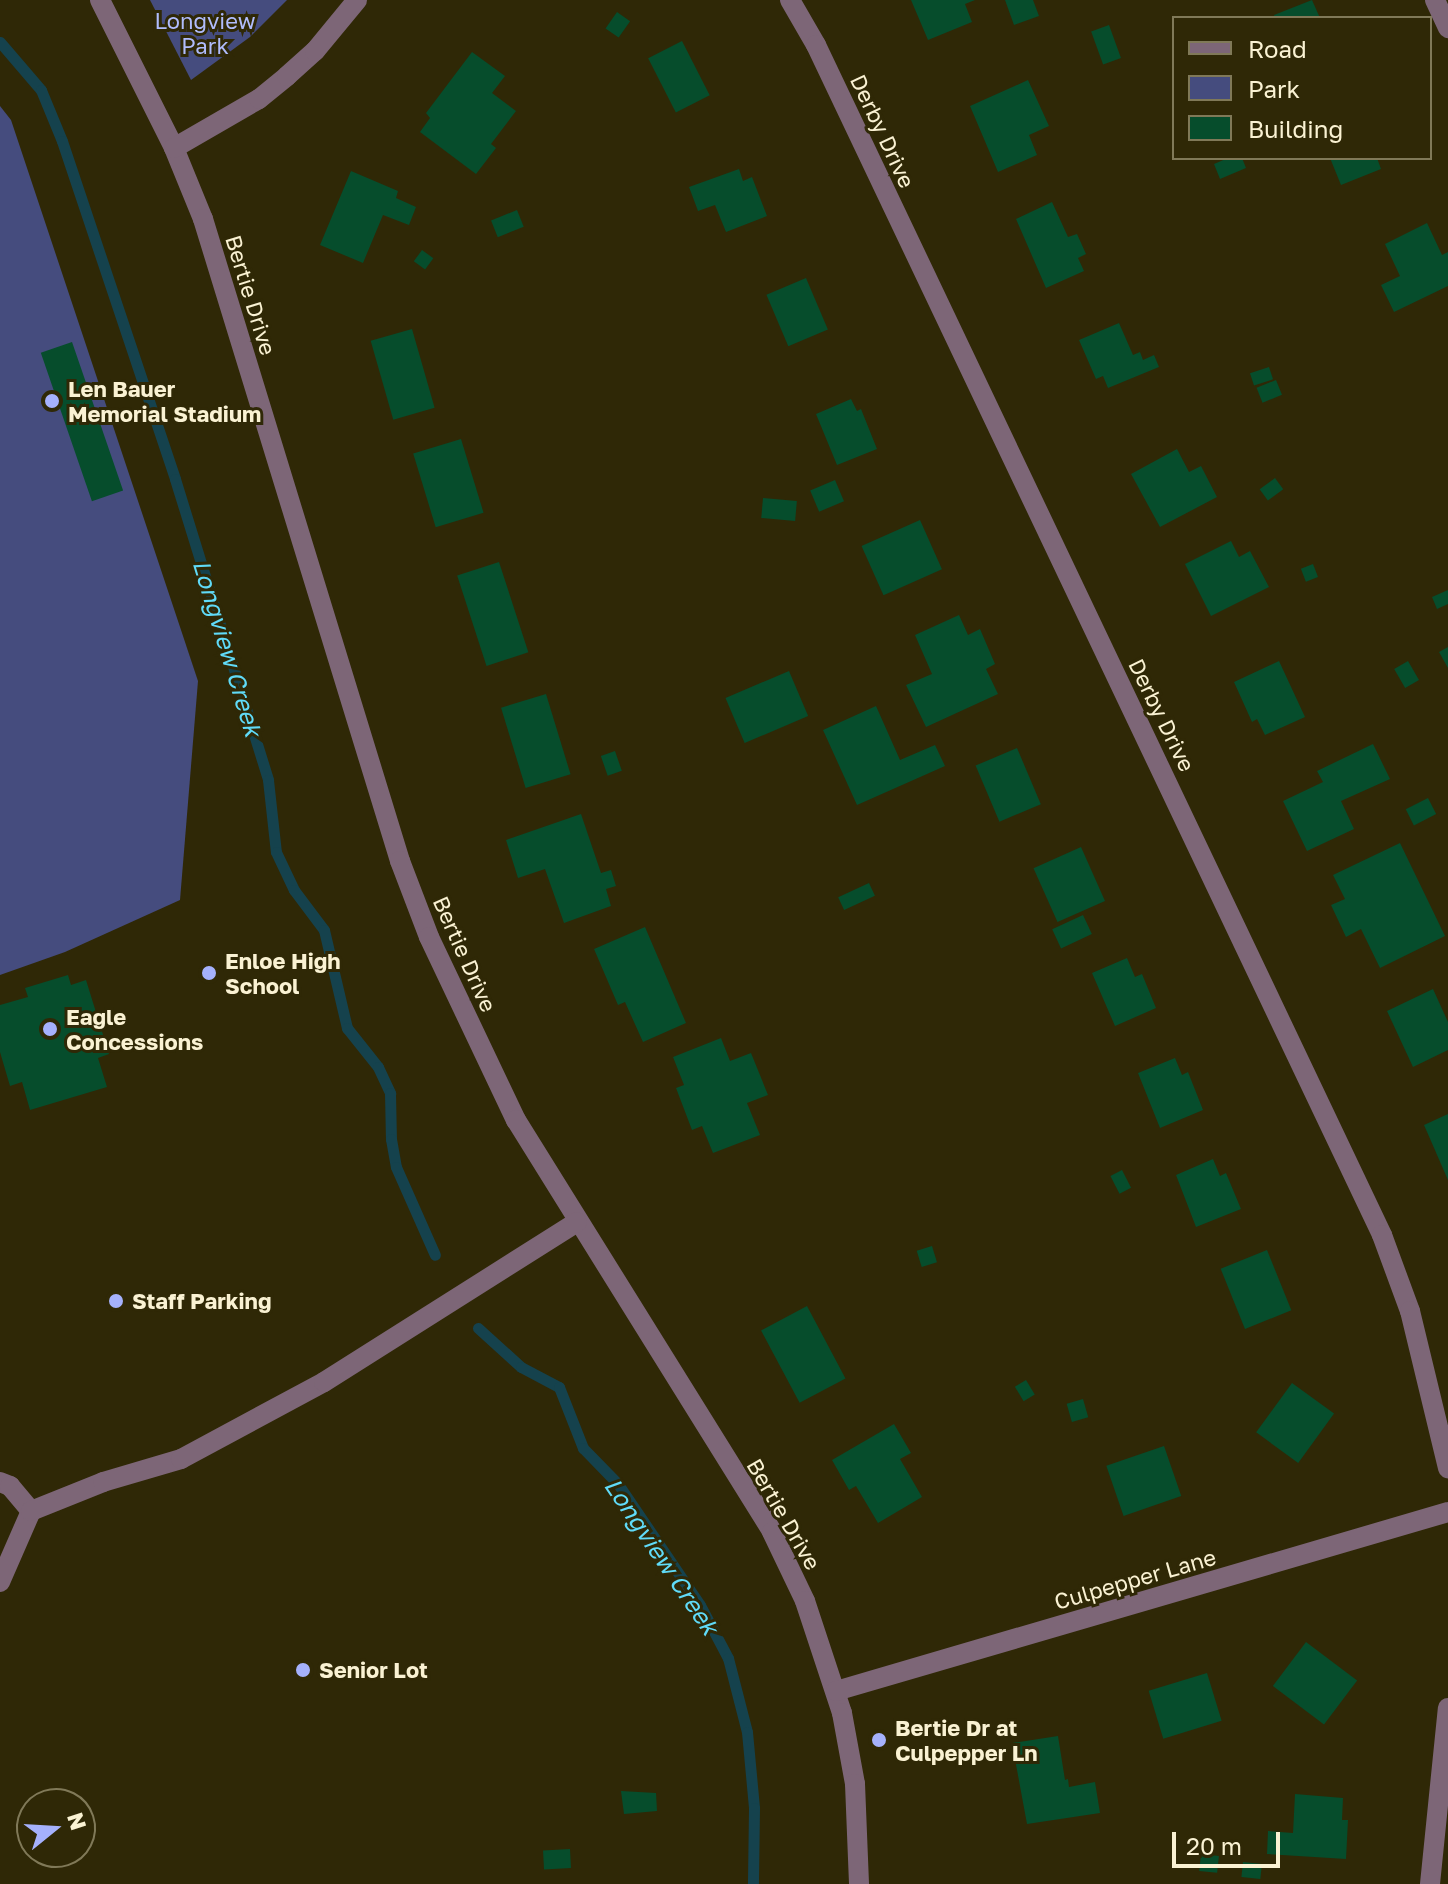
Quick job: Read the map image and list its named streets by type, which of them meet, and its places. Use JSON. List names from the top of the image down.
{
  "streets": {
    "street": ["Derby Drive", "Bertie Drive", "Culpepper Lane"]
  },
  "crossings": [
    ["Bertie Drive", "Culpepper Lane"]
  ],
  "water": ["Longview Creek"],
  "parks": ["Longview Park"],
  "places": [
    "Len Bauer Memorial Stadium",
    "Enloe High School",
    "Eagle Concessions",
    "Staff Parking",
    "Senior Lot",
    "Bertie Dr at Culpepper Ln"
  ],
  "legend": ["Road", "Park", "Building"],
  "scale_bar": "20 m",
  "north": "right"
}
